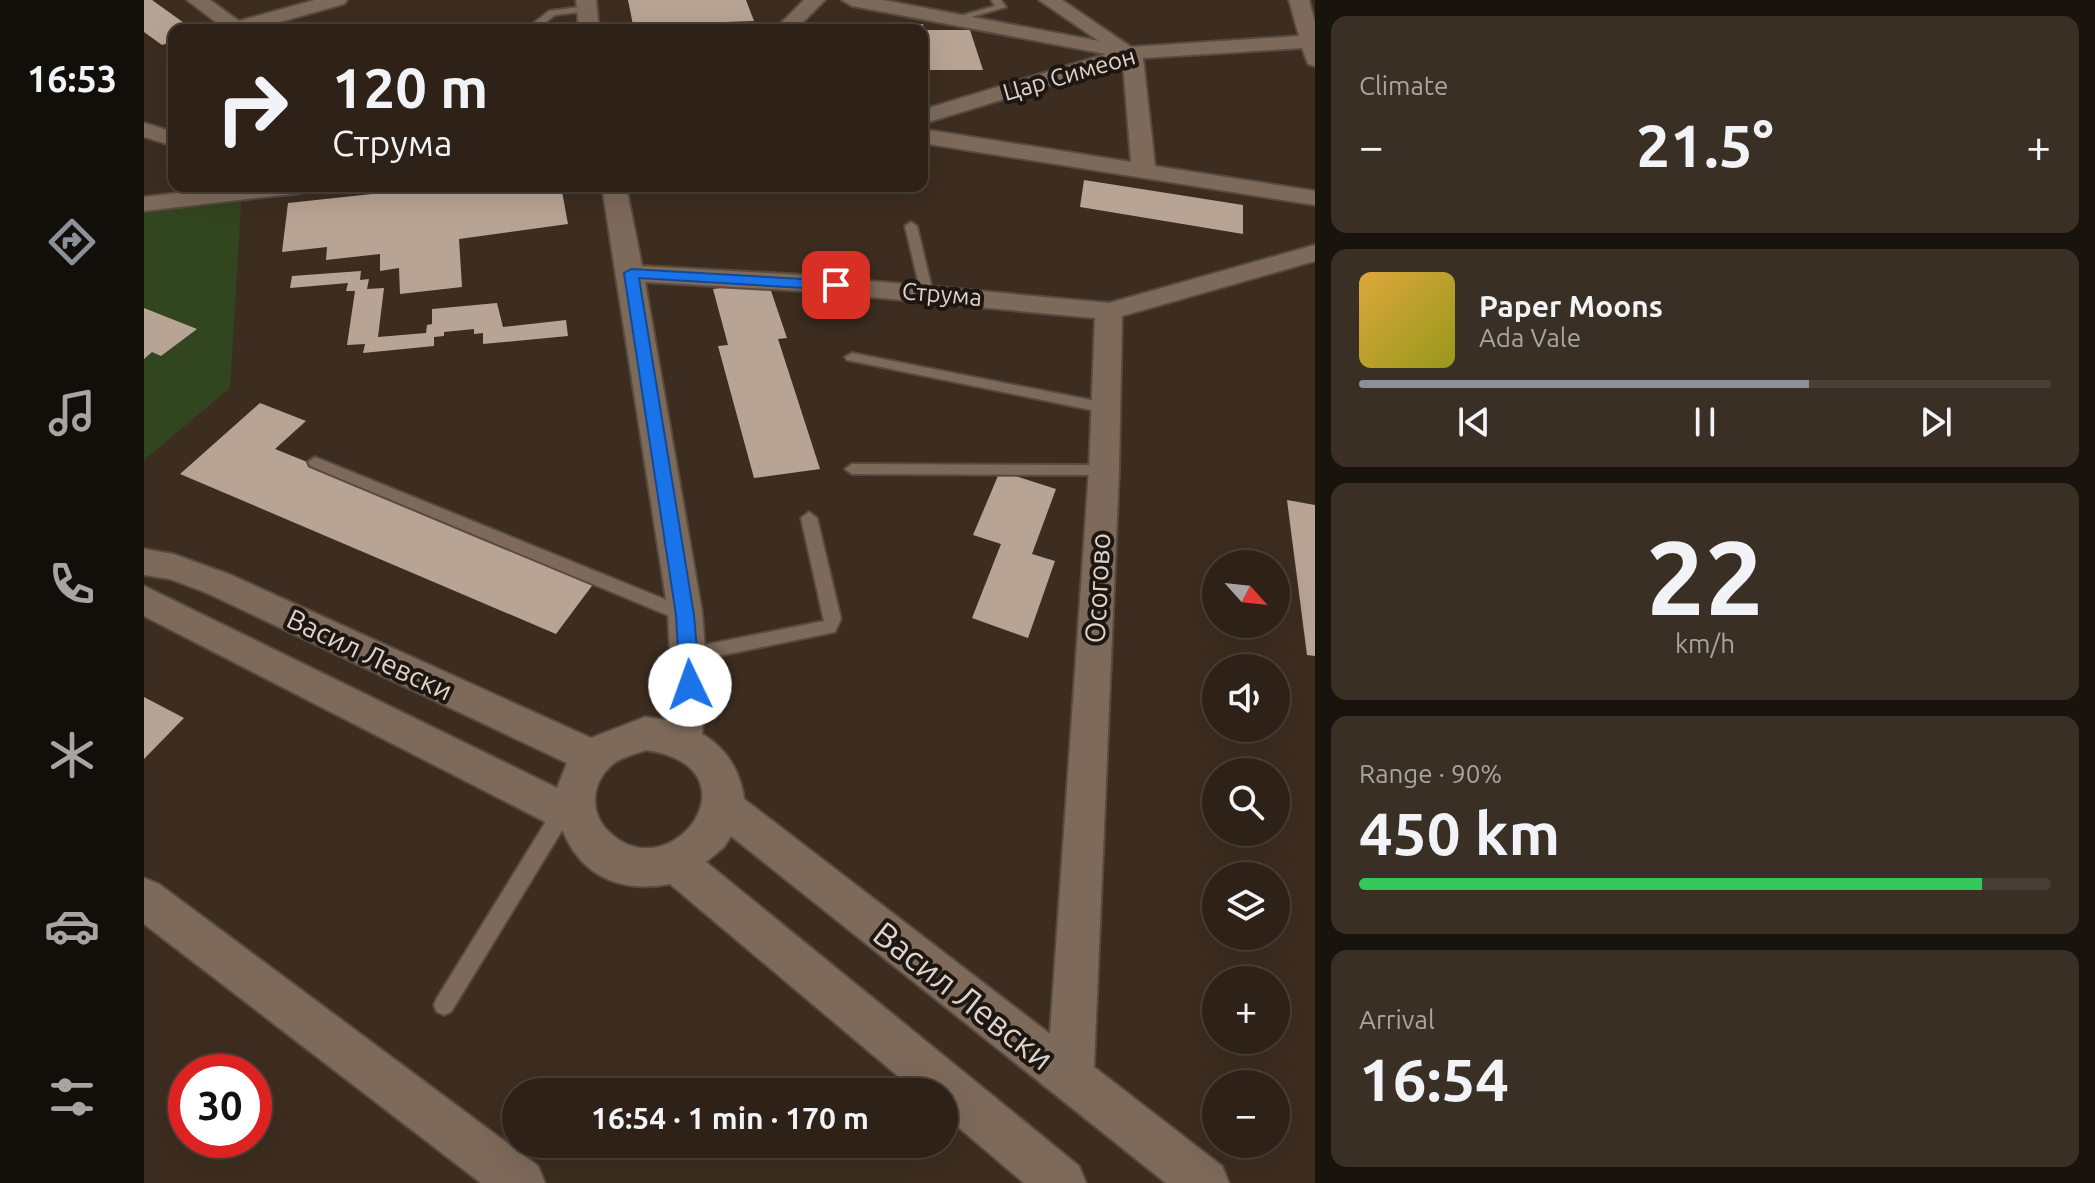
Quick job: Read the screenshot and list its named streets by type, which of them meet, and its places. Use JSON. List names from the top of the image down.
{
  "streets": {
    "street": [
      "Цар Симеон",
      "Струма",
      "Осогово",
      "Васил Левски"
    ]
  },
  "crossings": [
    ["Струма", "Осогово"],
    ["Осогово", "Васил Левски"]
  ],
  "north": "bottom right",
  "page": {
    "tabs": "16:53",
    "tile": [
      "Climate",
      ["22", "km/h"],
      ["Range · 90%", "450 km"],
      ["Arrival", "16:54"]
    ],
    "turn": ["120 m", "Струма"],
    "heat": ["−", "21.5°", "+"],
    "song": ["Paper Moons", "Ada Vale"],
    "map_buttons": ["+", "−"],
    "limit": "30",
    "trip": "16:54 · 1 min · 170 m"
  }
}
